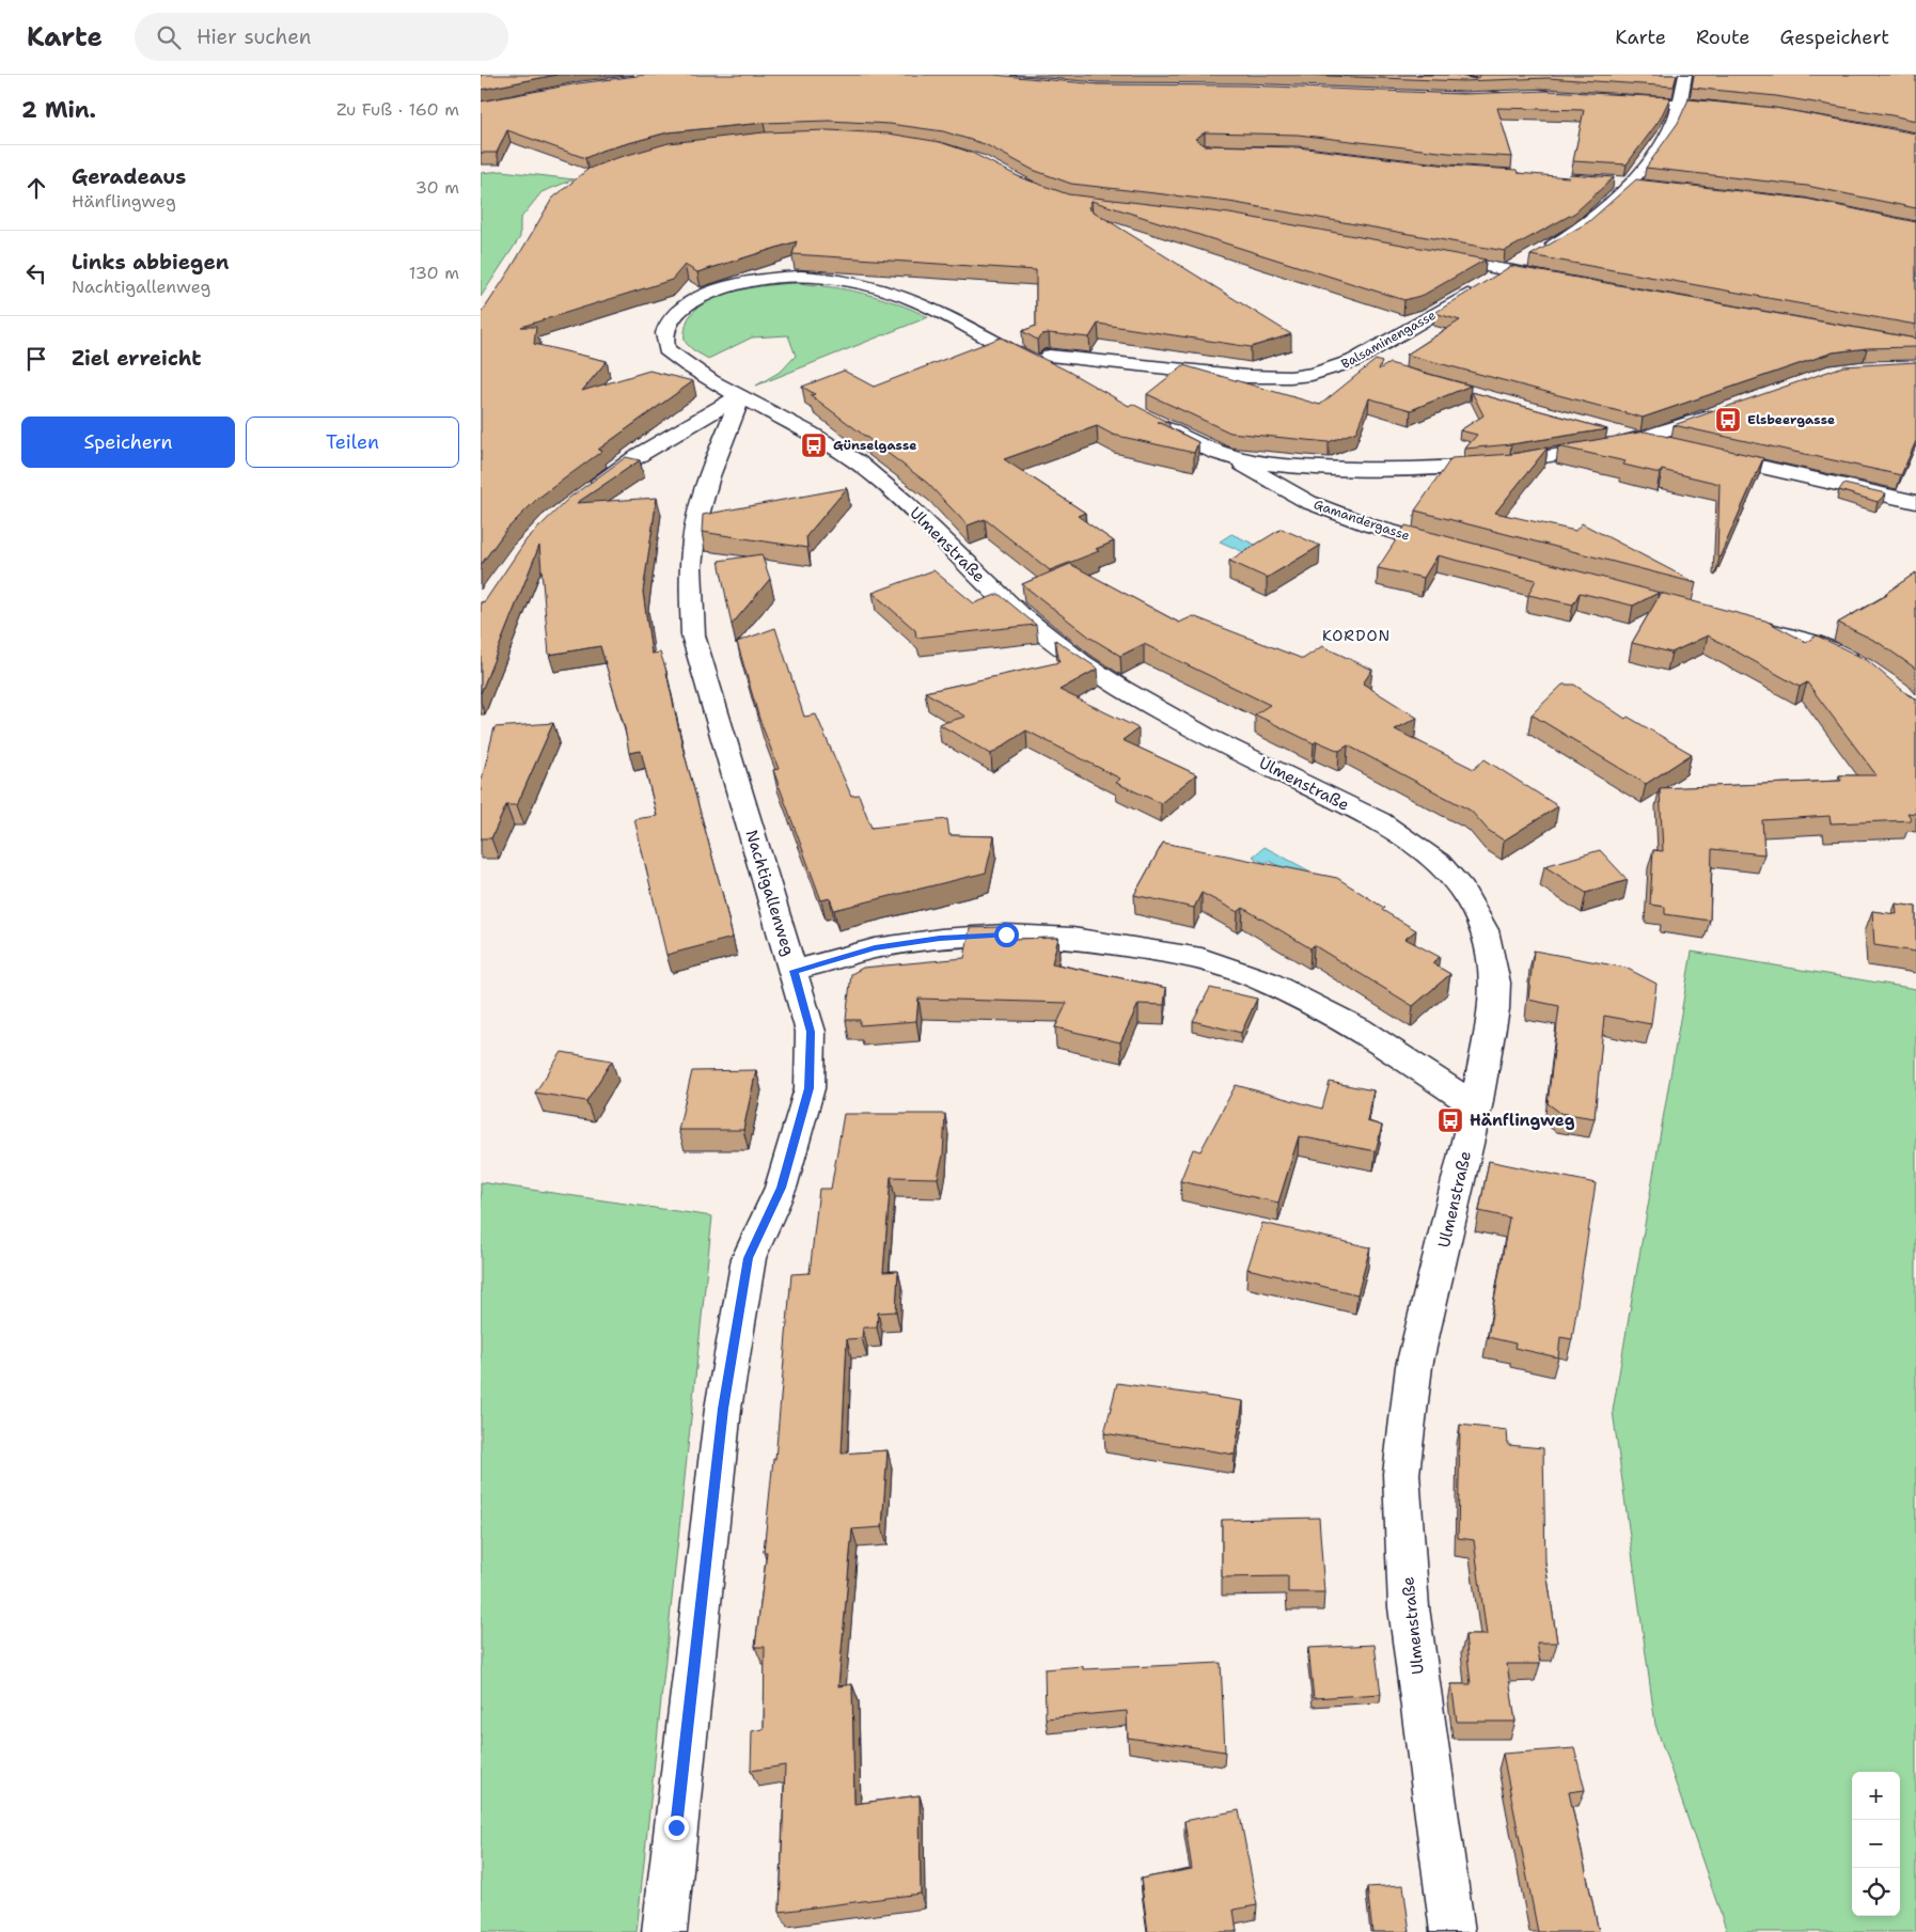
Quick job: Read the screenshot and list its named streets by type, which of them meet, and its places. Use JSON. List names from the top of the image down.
{
  "streets": {
    "street": [
      "Balsaminengasse",
      "Gamandergasse",
      "Ulmenstraße",
      "Nachtigallenweg"
    ]
  },
  "crossings": [
    ["Ulmenstraße", "Nachtigallenweg"]
  ],
  "districts": ["KORDON"],
  "places": {
    "bus stop": ["Elsbeergasse", "Günselgasse", "Hänflingweg"]
  },
  "page": {
    "header": "Karte",
    "search": "Hier suchen",
    "nav": ["Karte", "Route", "Gespeichert"],
    "heading": ["2 Min.", "Zu Fuß · 160 m"],
    "list": [
      ["Geradeaus", "Hänflingweg", "30 m"],
      ["Links abbiegen", "Nachtigallenweg", "130 m"],
      "Ziel erreicht"
    ],
    "buttons": ["Speichern", "Teilen"],
    "map_buttons": ["+", "−"]
  }
}
